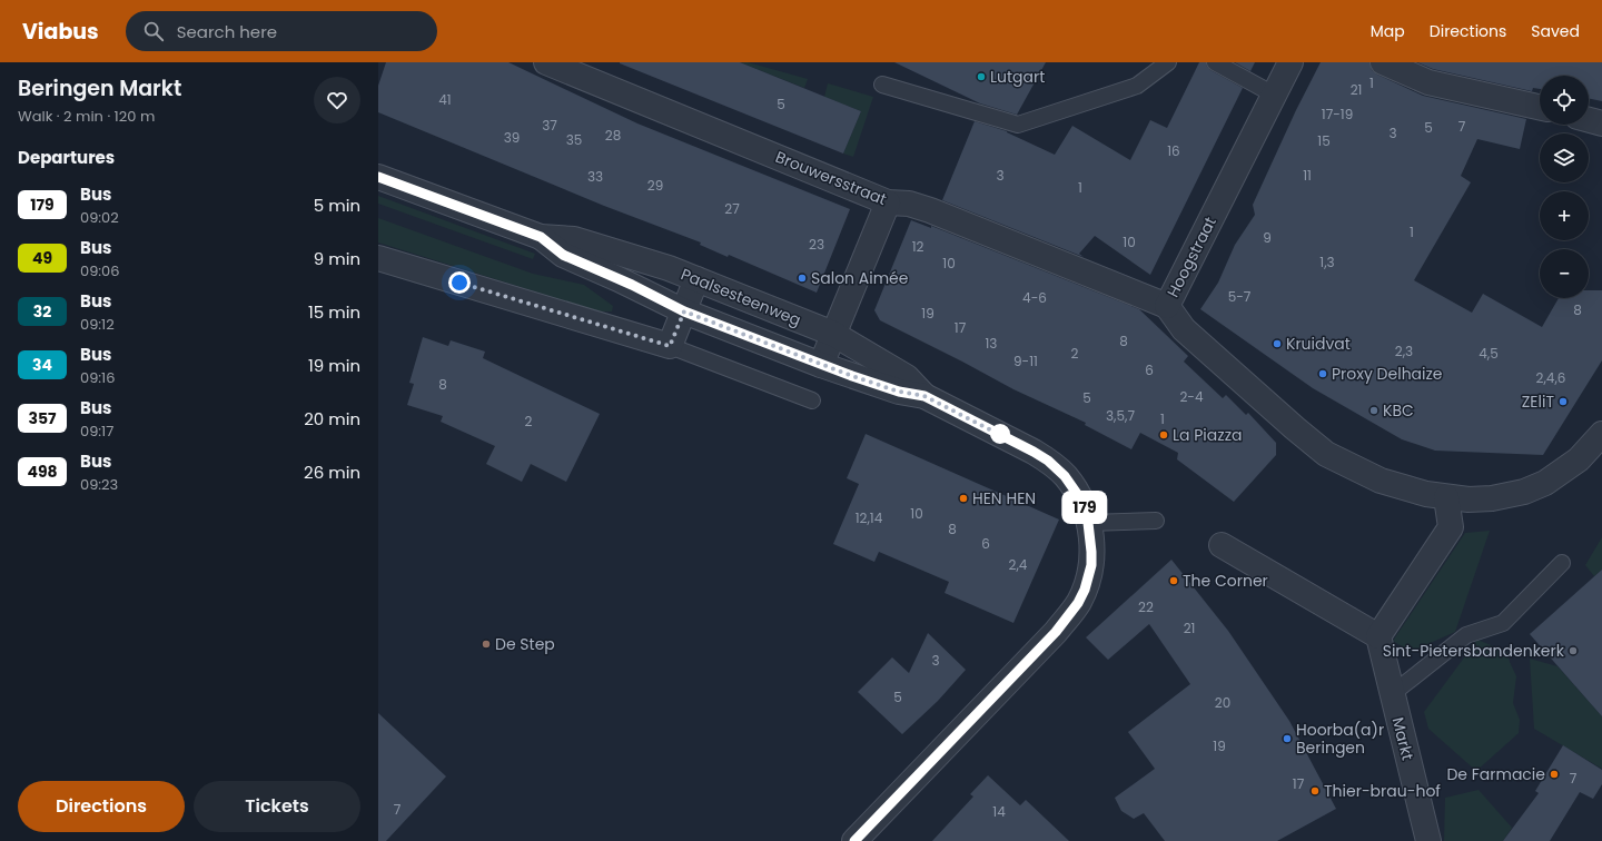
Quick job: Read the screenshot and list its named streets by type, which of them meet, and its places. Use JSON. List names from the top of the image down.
{
  "streets": {
    "street": [
      "Brouwersstraat",
      "Hoogstraat",
      "Paalsesteenweg",
      "Markt"
    ]
  },
  "crossings": [
    ["Brouwersstraat", "Hoogstraat"]
  ],
  "places": [
    "Lutgart",
    "Salon Aimée",
    "Kruidvat",
    "Proxy Delhaize",
    "ZEliT",
    "KBC",
    "La Piazza",
    "HEN HEN",
    "The Corner",
    "De Step",
    "Sint-Pietersbandenkerk",
    "Hoorba(a)r Beringen",
    "De Farmacie",
    "Thier-brau-hof"
  ],
  "lines": ["bus line 179"],
  "house_numbers": [
    "1",
    "21",
    "41",
    "5",
    "17-19",
    "37",
    "7",
    "5",
    "3",
    "28",
    "39",
    "35",
    "15",
    "16",
    "3",
    "11",
    "33",
    "29",
    "1",
    "27",
    "1",
    "9",
    "10",
    "23",
    "12",
    "1,3",
    "10",
    "5-7",
    "4-6",
    "8",
    "19",
    "17",
    "8",
    "13",
    "2,3",
    "2",
    "4,5",
    "9-11",
    "6",
    "2,4,6",
    "8",
    "2-4",
    "5",
    "3,5,7",
    "1",
    "2",
    "10",
    "12,14",
    "8",
    "6",
    "2,4",
    "22",
    "21",
    "3",
    "5",
    "20",
    "19",
    "7",
    "17",
    "7",
    "14"
  ],
  "page": {
    "header": "Viabus",
    "search": "Search here",
    "nav": ["Map", "Directions", "Saved"],
    "heading": [
      ["Beringen Markt", "Walk · 2 min · 120 m"],
      "Departures"
    ],
    "on_map": "179",
    "map_buttons": ["+", "−"],
    "list": [
      {
        "mark": "179",
        "name": "Bus",
        "note": "09:02",
        "value": "5 min"
      },
      {
        "mark": "49",
        "name": "Bus",
        "note": "09:06",
        "value": "9 min"
      },
      {
        "mark": "32",
        "name": "Bus",
        "note": "09:12",
        "value": "15 min"
      },
      {
        "mark": "34",
        "name": "Bus",
        "note": "09:16",
        "value": "19 min"
      },
      {
        "mark": "357",
        "name": "Bus",
        "note": "09:17",
        "value": "20 min"
      },
      {
        "mark": "498",
        "name": "Bus",
        "note": "09:23",
        "value": "26 min"
      }
    ],
    "buttons": ["Directions", "Tickets"]
  }
}
